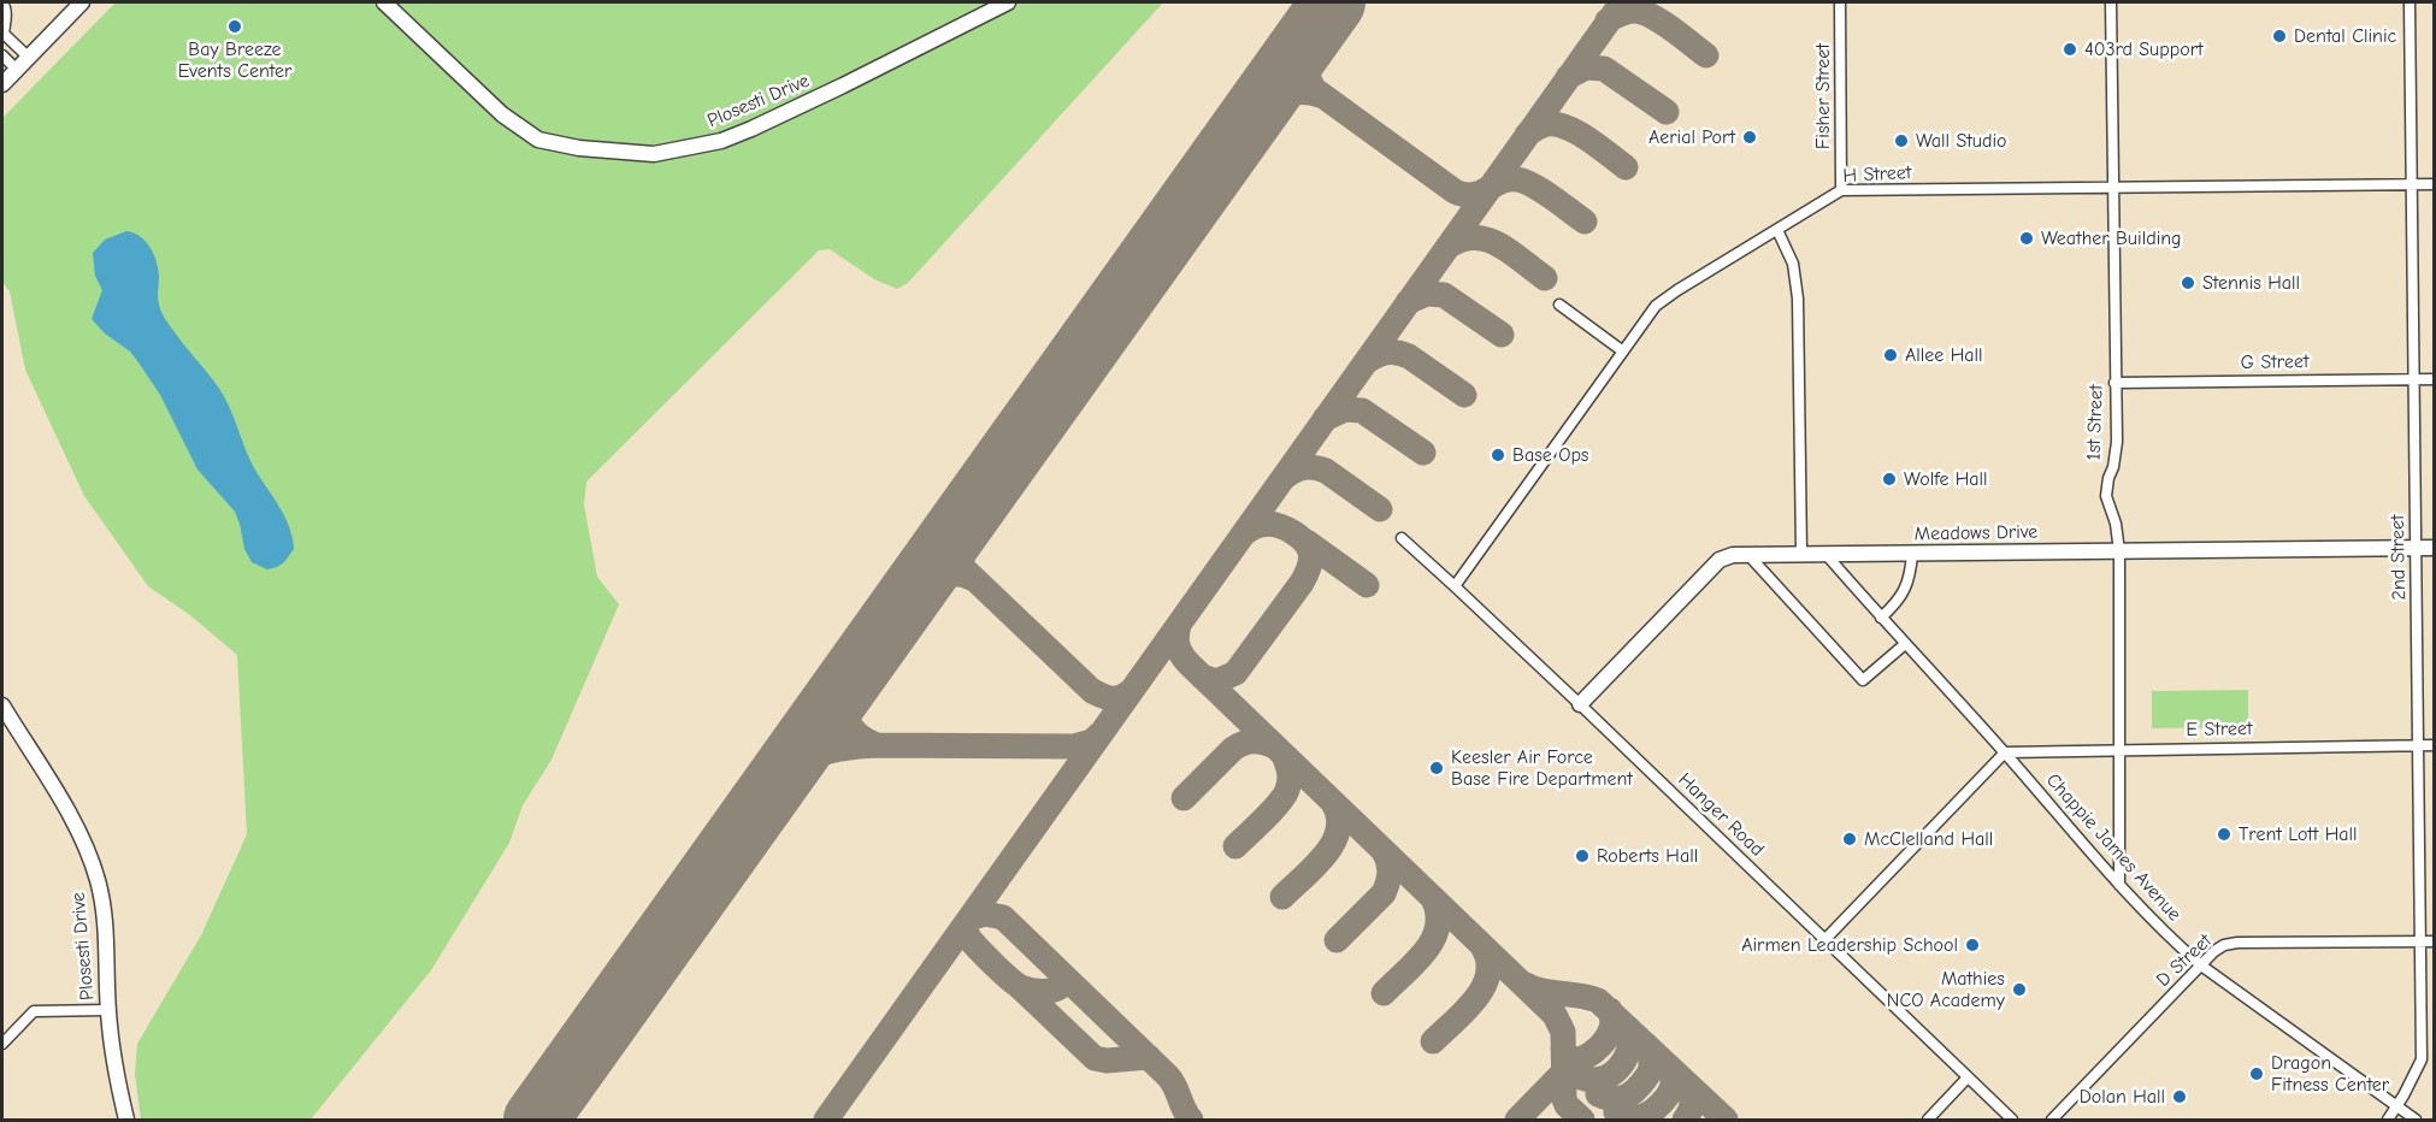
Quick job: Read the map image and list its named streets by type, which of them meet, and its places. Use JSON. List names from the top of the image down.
{
  "streets": {
    "street": [
      "Fisher Street",
      "Plosesti Drive",
      "H Street",
      "G Street",
      "1st Street",
      "Meadows Drive",
      "2nd Street",
      "E Street",
      "Hanger Road",
      "Chappie James Avenue",
      "D Street"
    ]
  },
  "crossings": [
    ["Fisher Street", "H Street"],
    ["H Street", "1st Street"],
    ["H Street", "2nd Street"],
    ["H Street", "Hanger Road"],
    ["G Street", "1st Street"],
    ["G Street", "2nd Street"],
    ["1st Street", "Meadows Drive"],
    ["1st Street", "E Street"],
    ["1st Street", "Chappie James Avenue"],
    ["Meadows Drive", "2nd Street"],
    ["Meadows Drive", "Hanger Road"],
    ["Meadows Drive", "Chappie James Avenue"],
    ["2nd Street", "E Street"],
    ["2nd Street", "Chappie James Avenue"],
    ["2nd Street", "D Street"],
    ["E Street", "Chappie James Avenue"],
    ["Chappie James Avenue", "D Street"]
  ],
  "places": [
    "Bay Breeze Events Center",
    "Dental Clinic",
    "403rd Support",
    "Aerial Port",
    "Wall Studio",
    "Weather Building",
    "Stennis Hall",
    "Allee Hall",
    "Base Ops",
    "Wolfe Hall",
    "Keesler Air Force Base Fire Department",
    "Trent Lott Hall",
    "McClelland Hall",
    "Roberts Hall",
    "Airmen Leadership School",
    "Mathies NCO Academy",
    "Dragon Fitness Center",
    "Dolan Hall"
  ]
}
